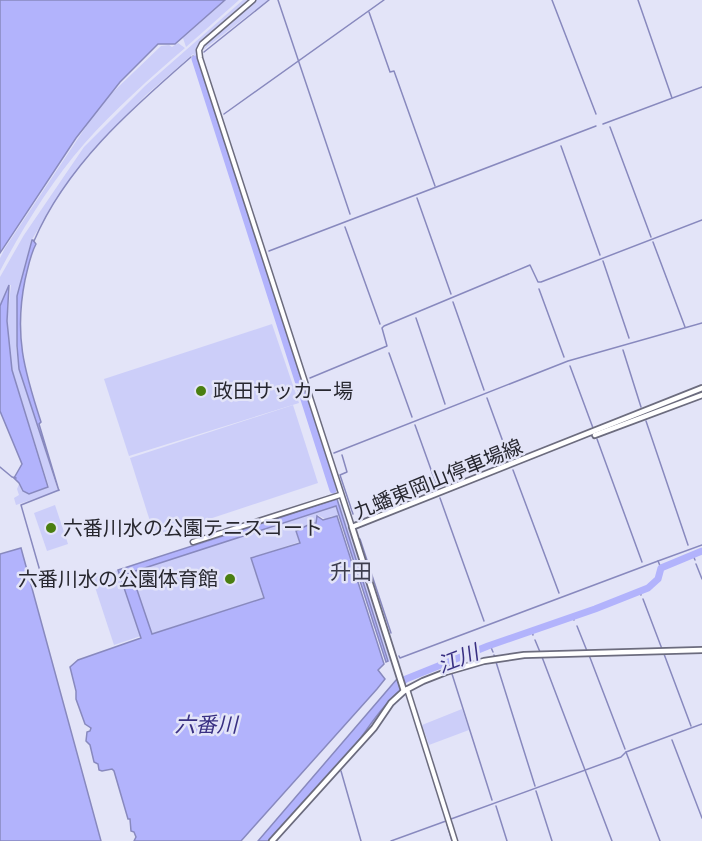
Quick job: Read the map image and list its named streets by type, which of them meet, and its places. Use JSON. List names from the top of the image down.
{
  "streets": {
    "main road": ["九蟠東岡山停車場線"]
  },
  "districts": ["升田"],
  "water": ["江川", "六番川"],
  "places": ["政田サッカー場", "六番川水の公園テニスコート", "六番川水の公園体育館"]
}
